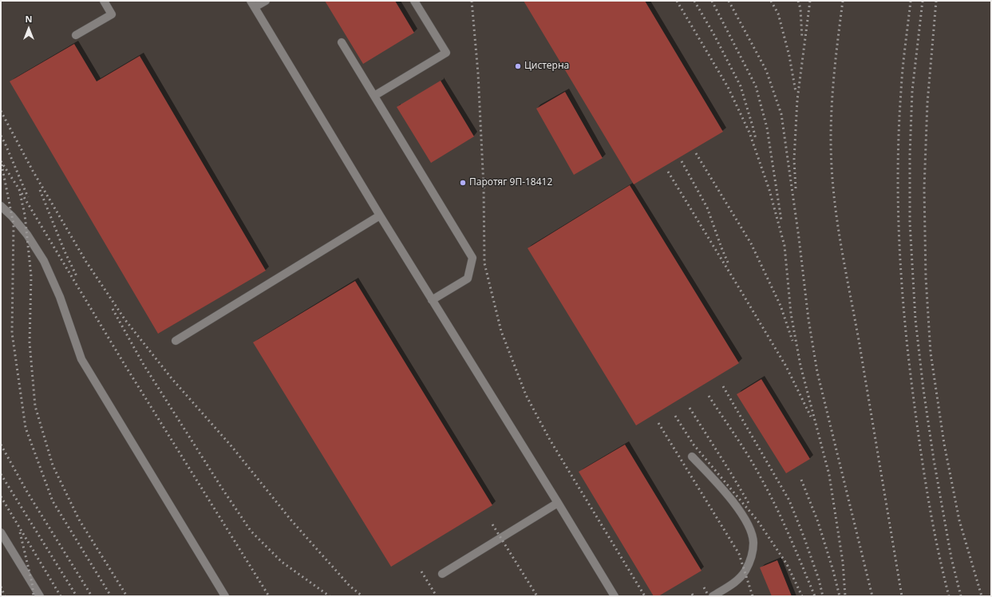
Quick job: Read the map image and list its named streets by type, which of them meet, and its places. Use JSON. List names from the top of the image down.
{
  "places": ["Цистерна", "Паротяг 9П-18412"],
  "north": "top"
}
